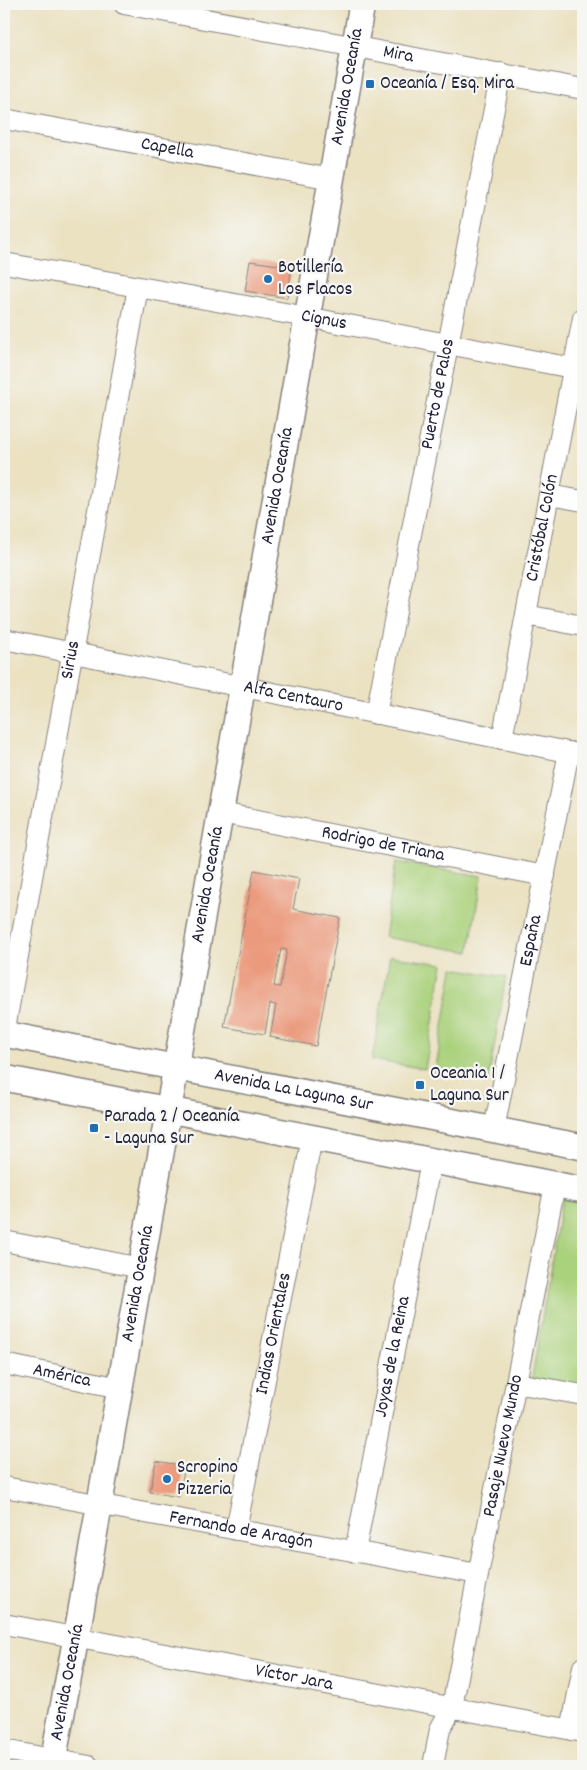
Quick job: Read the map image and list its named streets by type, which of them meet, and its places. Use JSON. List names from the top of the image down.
{
  "streets": {
    "street": [
      "Mira",
      "Avenida Oceanía",
      "Capella",
      "Cignus",
      "Puerto de Palos",
      "Cristóbal Colón",
      "Sirius",
      "Alfa Centauro",
      "Rodrigo de Triana",
      "España",
      "Avenida La Laguna Sur",
      "Indias Orientales",
      "Joyas de la Reina",
      "América",
      "Pasaje Nuevo Mundo",
      "Fernando de Aragón",
      "Víctor Jara"
    ]
  },
  "crossings": [
    ["Mira", "Avenida Oceanía"],
    ["Mira", "Puerto de Palos"],
    ["Avenida Oceanía", "Capella"],
    ["Avenida Oceanía", "Cignus"],
    ["Avenida Oceanía", "Alfa Centauro"],
    ["Avenida Oceanía", "Rodrigo de Triana"],
    ["Avenida Oceanía", "Avenida La Laguna Sur"],
    ["Avenida Oceanía", "América"],
    ["Avenida Oceanía", "Fernando de Aragón"],
    ["Avenida Oceanía", "Víctor Jara"],
    ["Cignus", "Puerto de Palos"],
    ["Cignus", "Cristóbal Colón"],
    ["Cignus", "Sirius"],
    ["Puerto de Palos", "Alfa Centauro"],
    ["Cristóbal Colón", "Alfa Centauro"],
    ["Sirius", "Alfa Centauro"],
    ["Sirius", "Avenida La Laguna Sur"],
    ["Alfa Centauro", "España"],
    ["Rodrigo de Triana", "España"],
    ["España", "Avenida La Laguna Sur"],
    ["Indias Orientales", "Fernando de Aragón"],
    ["Joyas de la Reina", "Fernando de Aragón"],
    ["Pasaje Nuevo Mundo", "Fernando de Aragón"],
    ["Pasaje Nuevo Mundo", "Víctor Jara"]
  ],
  "places": {
    "transit": ["Oceanía / Esq. Mira", "Oceania 1 / Laguna Sur", "Parada 2 / Oceanía - Laguna Sur"],
    "other": ["Botillería Los Flacos", "Scropino Pizzeria"]
  }
}
